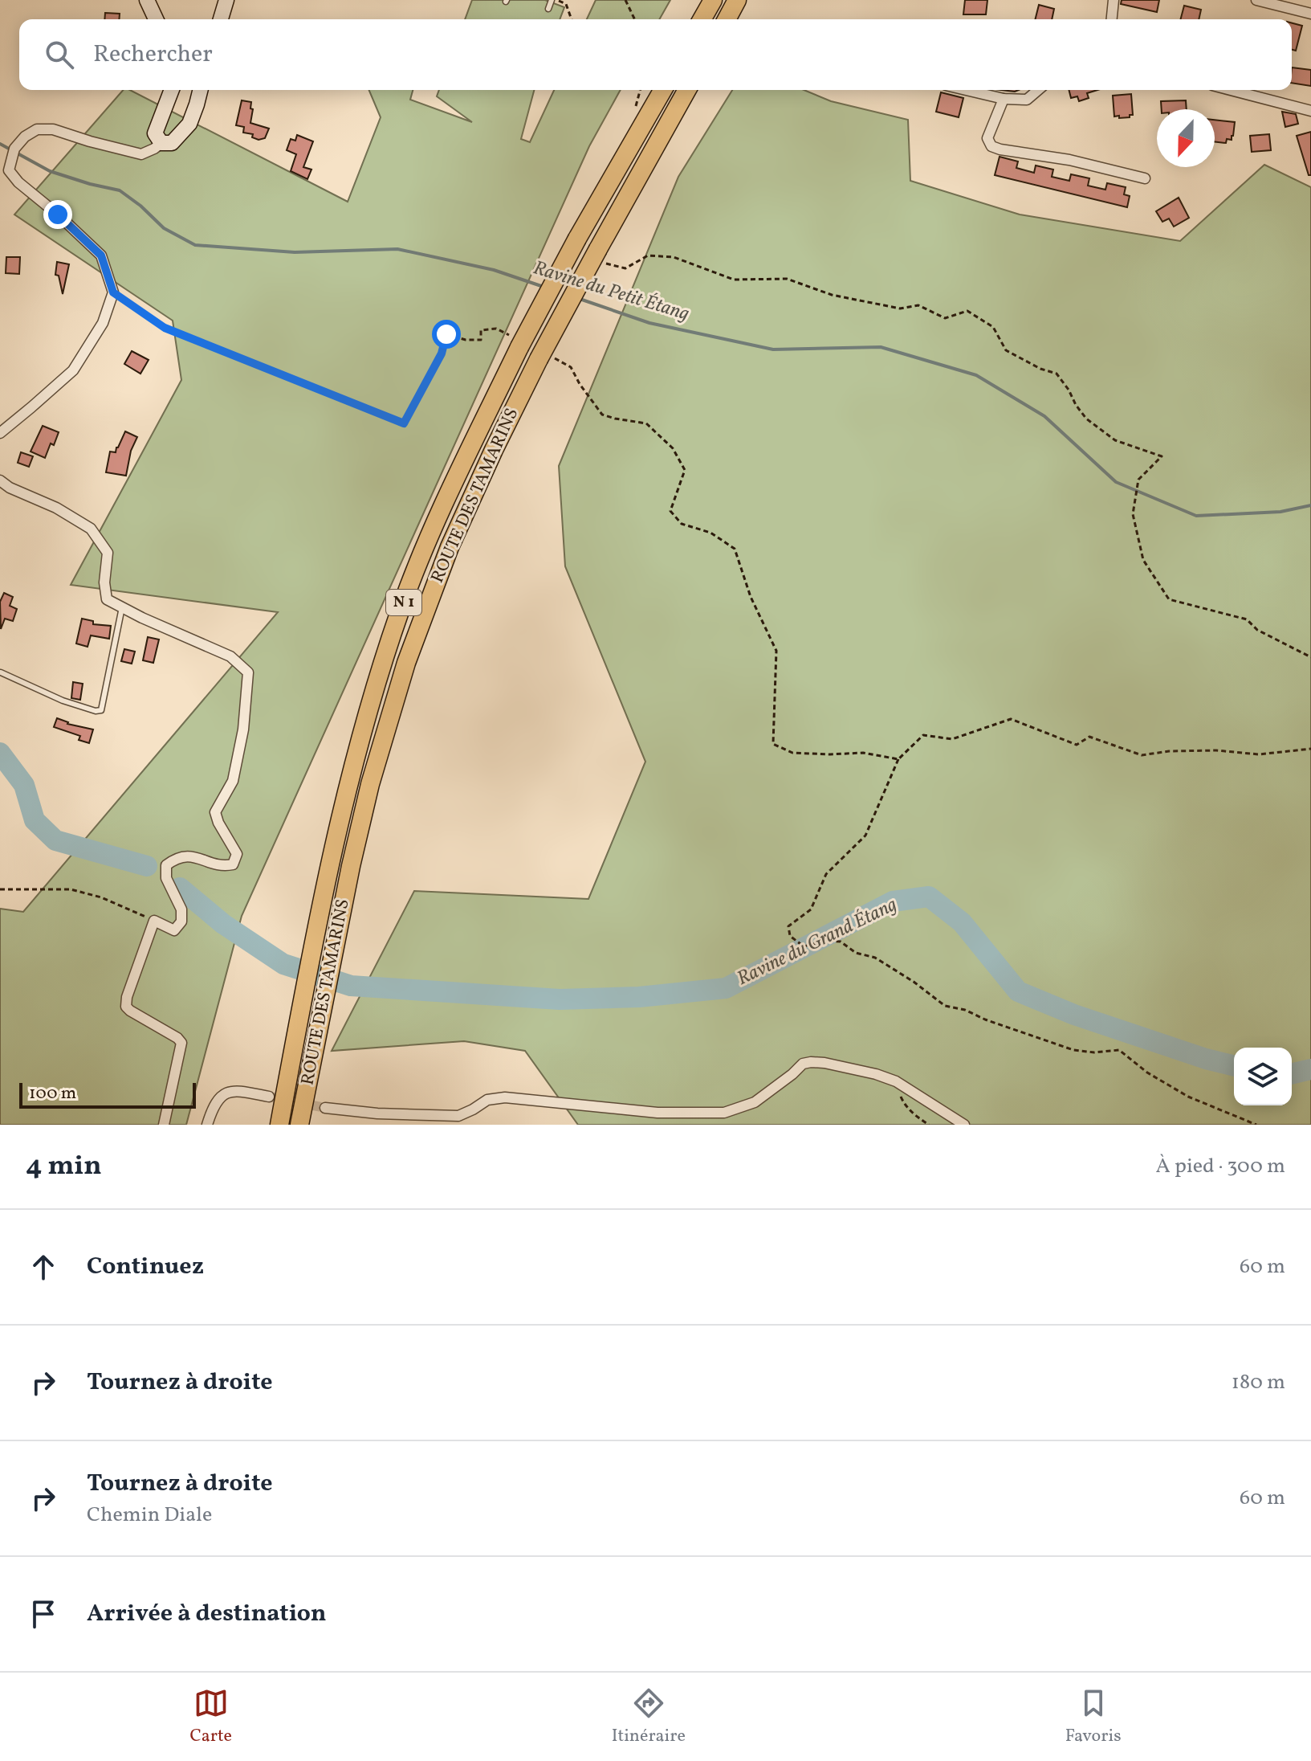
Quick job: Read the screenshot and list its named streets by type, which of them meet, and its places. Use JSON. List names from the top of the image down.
{
  "streets": {
    "highway": ["ROUTE DES TAMARINS", "N 1"]
  },
  "water": ["Ravine du Petit Étang", "Ravine du Grand Étang"],
  "scale_bar": "100 m",
  "north": "bottom",
  "page": {
    "search": "Rechercher",
    "scale": "100 m",
    "heading": ["4 min", "À pied · 300 m"],
    "list": [
      ["Continuez", "60 m"],
      ["Tournez à droite", "180 m"],
      ["Tournez à droite", "Chemin Diale", "60 m"],
      "Arrivée à destination"
    ],
    "nav": ["Carte", "Itinéraire", "Favoris"]
  }
}
